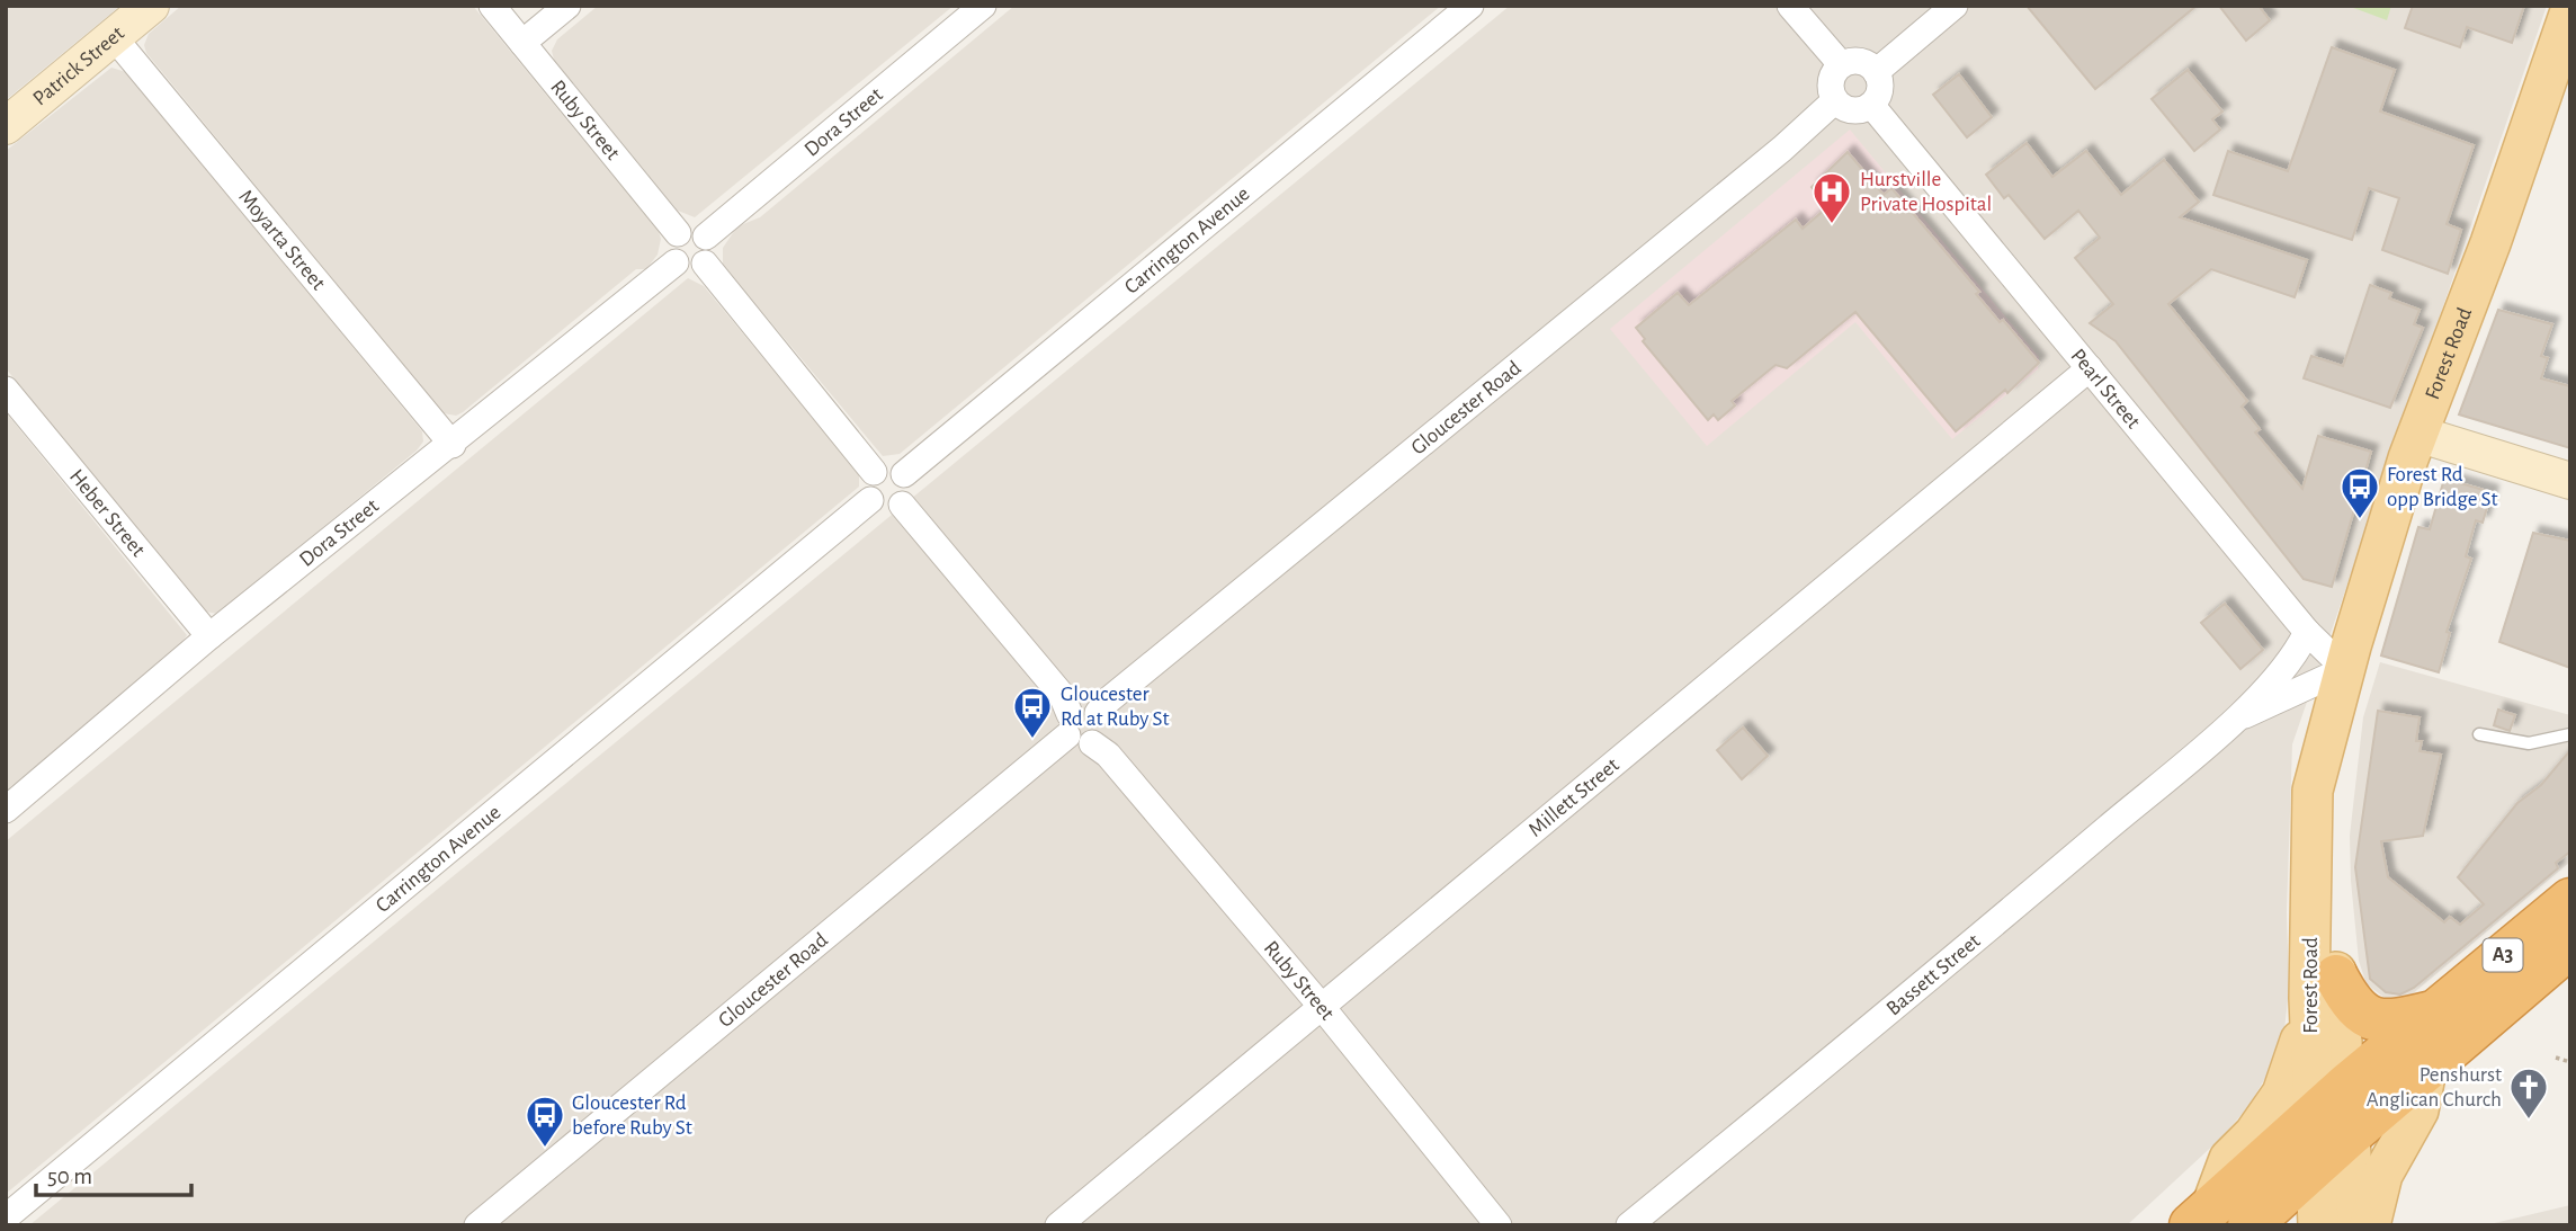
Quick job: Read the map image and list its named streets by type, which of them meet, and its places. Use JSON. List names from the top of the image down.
{
  "streets": {
    "highway": ["A3"],
    "main road": ["Forest Road"],
    "street": [
      "Patrick Street",
      "Ruby Street",
      "Dora Street",
      "Carrington Avenue",
      "Moyarta Street",
      "Pearl Street",
      "Gloucester Road",
      "Heber Street",
      "Millett Street",
      "Bassett Street"
    ]
  },
  "crossings": [
    ["Patrick Street", "Moyarta Street"],
    ["Ruby Street", "Dora Street"],
    ["Ruby Street", "Carrington Avenue"],
    ["Ruby Street", "Gloucester Road"],
    ["Ruby Street", "Millett Street"],
    ["Dora Street", "Moyarta Street"],
    ["Dora Street", "Heber Street"],
    ["Forest Road", "Pearl Street"],
    ["Forest Road", "A3"],
    ["Forest Road", "Bassett Street"],
    ["Pearl Street", "Gloucester Road"],
    ["Pearl Street", "Millett Street"],
    ["Pearl Street", "Bassett Street"]
  ],
  "places": {
    "hospital": ["Hurstville Private Hospital"],
    "bus stop": ["Forest Rd opp Bridge St", "Gloucester Rd at Ruby St", "Gloucester Rd before Ruby St"],
    "church": ["Penshurst Anglican Church"]
  },
  "scale_bar": "50 m"
}
